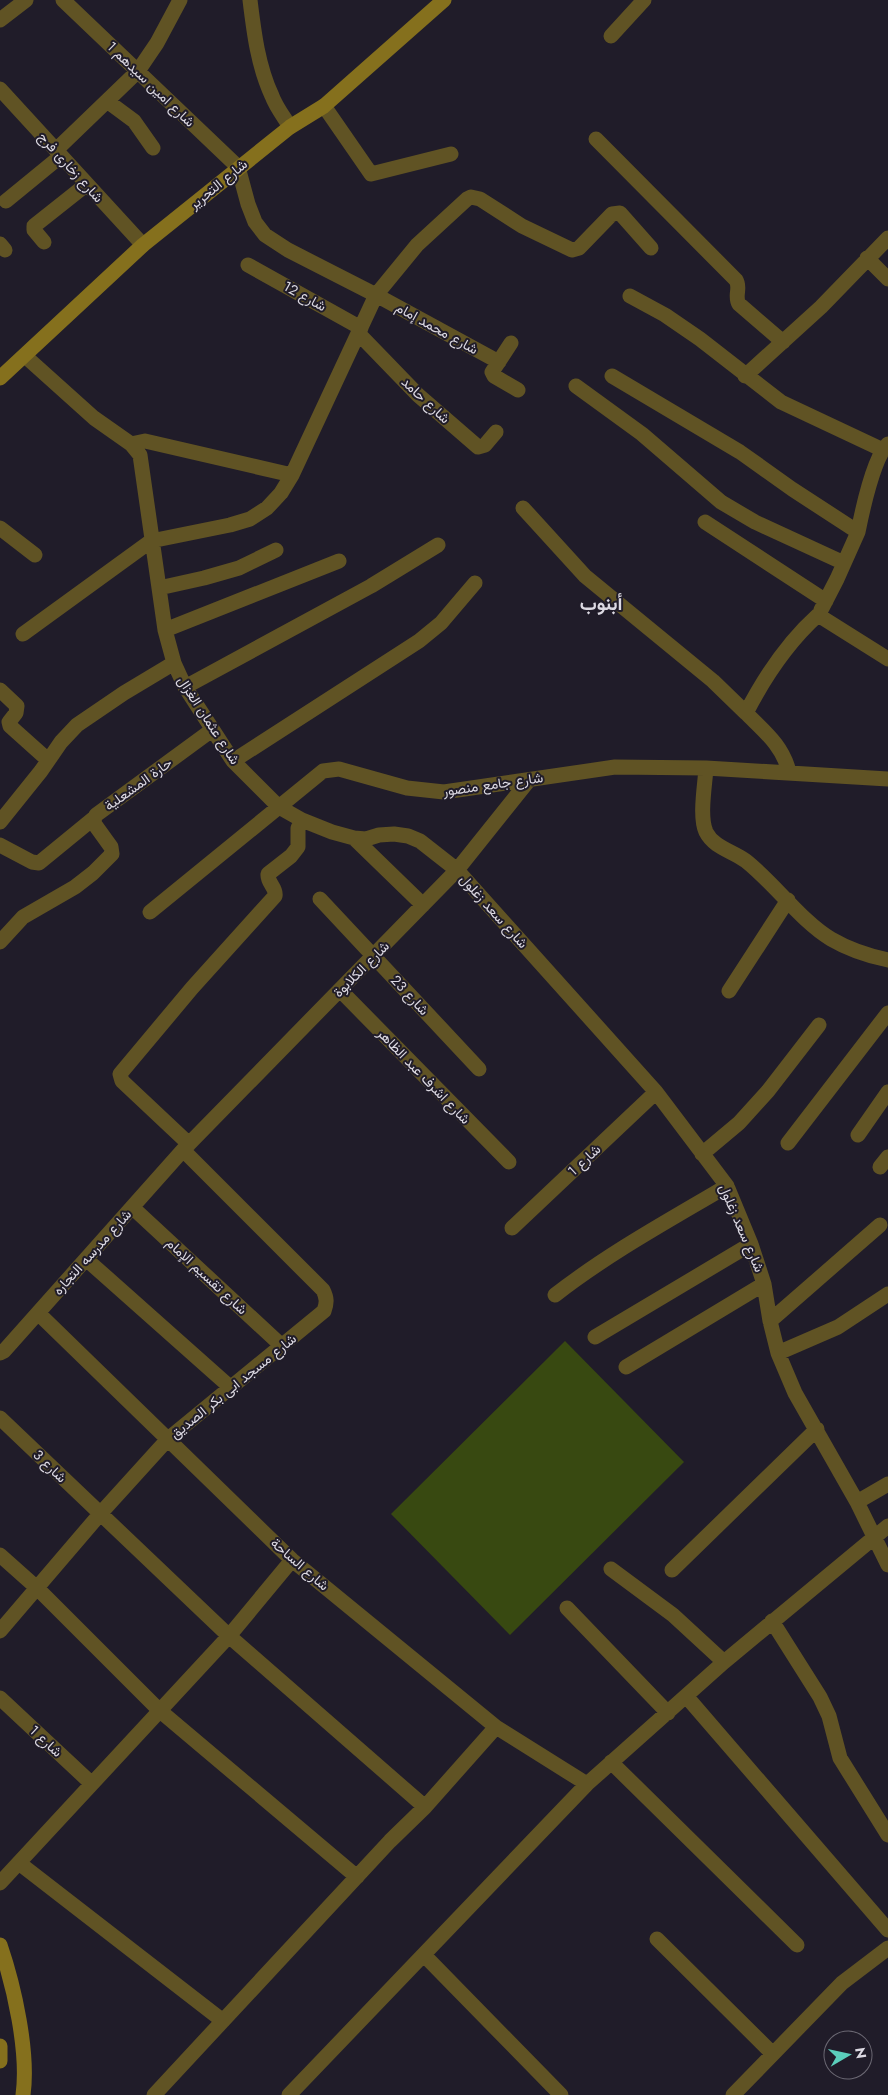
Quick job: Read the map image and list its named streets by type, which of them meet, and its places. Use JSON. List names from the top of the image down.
{
  "streets": {
    "street": [
      "شارع امين سيدهم 1",
      "شارع زخارى فرج",
      "شارع التحرير",
      "شارع 12",
      "شارع محمد إمام",
      "شارع حامد",
      "شارع عثمان الغزال",
      "حارة المشعلية",
      "شارع جامع منصور",
      "شارع سعد زغلول",
      "شارع الكلابوة",
      "شارع 23",
      "شارع اشرف عبد الظاهر",
      "شارع 1",
      "شارع مدرسه التجاره",
      "شارع تقسيم الإمام",
      "شارع مسجد ابى بكر الصديق",
      "شارع 3",
      "شارع الساحة"
    ]
  },
  "crossings": [
    ["شارع امين سيدهم 1", "شارع التحرير"],
    ["شارع امين سيدهم 1", "شارع محمد إمام"],
    ["شارع زخارى فرج", "شارع التحرير"],
    ["شارع التحرير", "شارع محمد إمام"],
    ["شارع التحرير", "شارع عثمان الغزال"],
    ["شارع 12", "شارع حامد"],
    ["شارع عثمان الغزال", "حارة المشعلية"],
    ["شارع عثمان الغزال", "شارع جامع منصور"],
    ["شارع عثمان الغزال", "شارع سعد زغلول"],
    ["شارع عثمان الغزال", "شارع الكلابوة"],
    ["شارع جامع منصور", "شارع الكلابوة"],
    ["شارع سعد زغلول", "شارع الكلابوة"],
    ["شارع سعد زغلول", "شارع 1"],
    ["شارع الكلابوة", "شارع 23"],
    ["شارع الكلابوة", "شارع اشرف عبد الظاهر"],
    ["شارع الكلابوة", "شارع مدرسه التجاره"],
    ["شارع الكلابوة", "شارع مسجد ابى بكر الصديق"],
    ["شارع مدرسه التجاره", "شارع تقسيم الإمام"],
    ["شارع مدرسه التجاره", "شارع مسجد ابى بكر الصديق"],
    ["شارع مدرسه التجاره", "شارع الساحة"],
    ["شارع تقسيم الإمام", "شارع مسجد ابى بكر الصديق"],
    ["شارع مسجد ابى بكر الصديق", "شارع 3"],
    ["شارع مسجد ابى بكر الصديق", "شارع الساحة"]
  ],
  "districts": ["أبنوب"],
  "north": "right"
}
